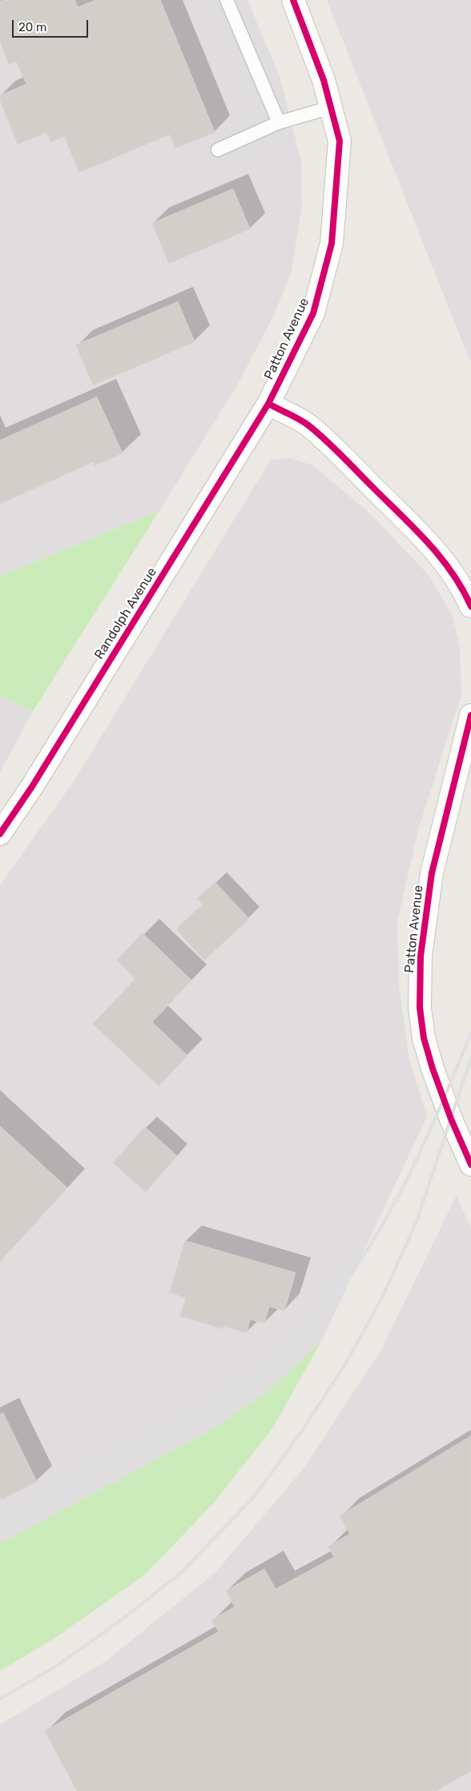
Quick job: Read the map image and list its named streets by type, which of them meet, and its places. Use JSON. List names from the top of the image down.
{
  "streets": {
    "street": ["Patton Avenue", "Randolph Avenue"]
  },
  "crossings": [
    ["Patton Avenue", "Randolph Avenue"]
  ],
  "scale_bar": "20 m"
}
